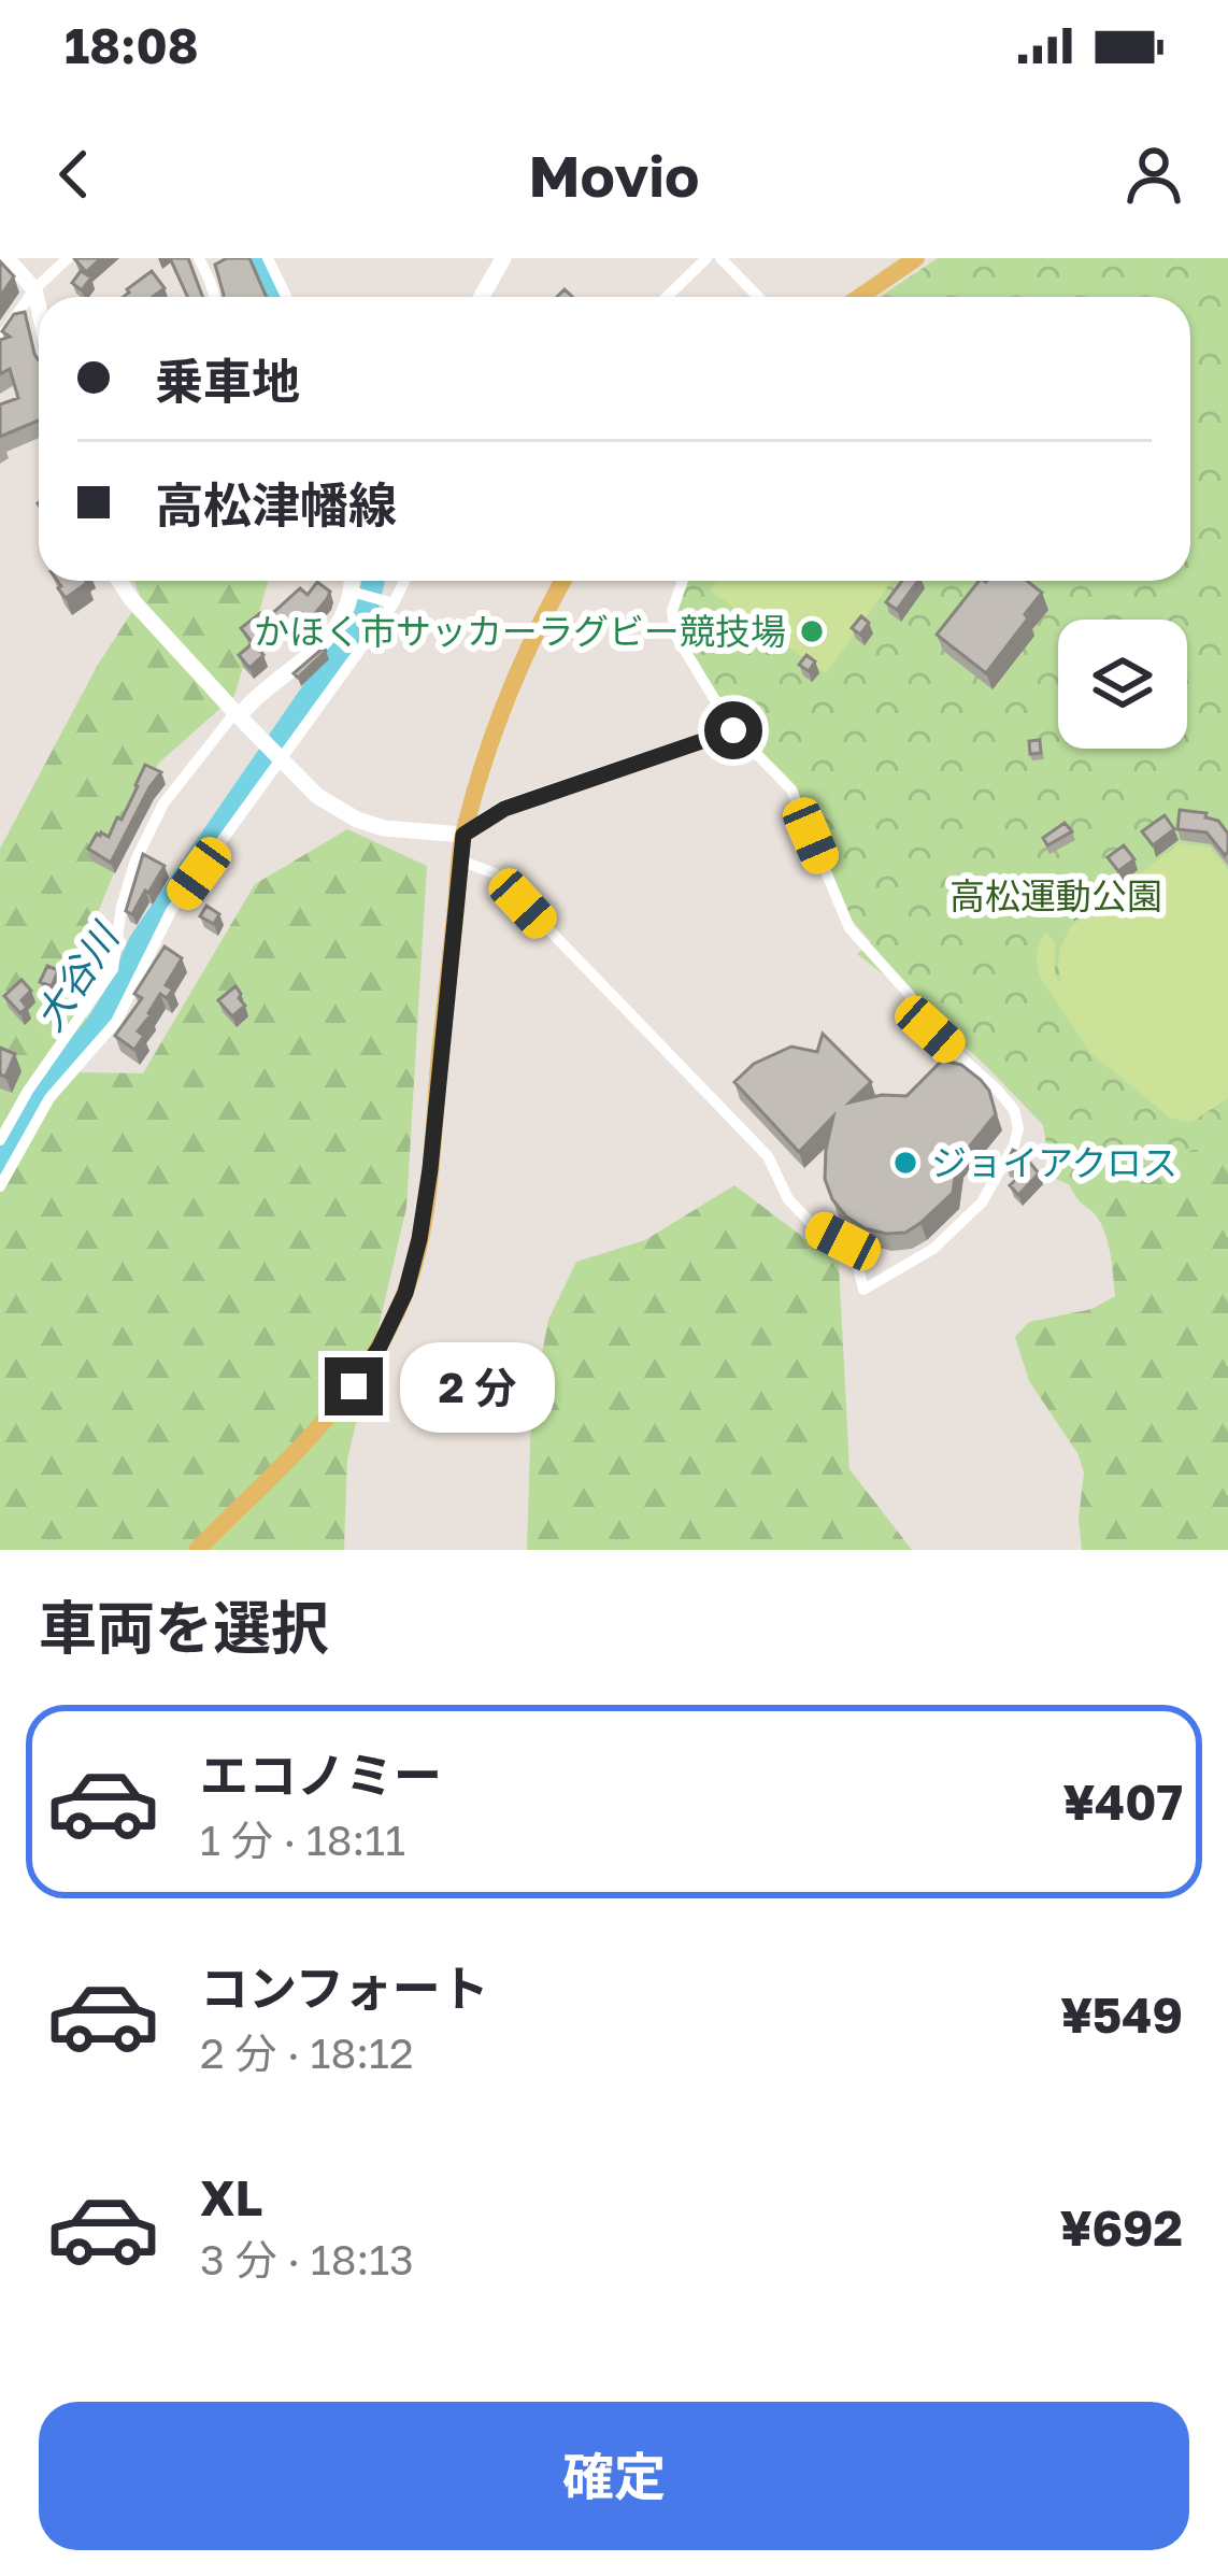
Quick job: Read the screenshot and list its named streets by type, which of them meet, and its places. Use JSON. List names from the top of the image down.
{
  "water": ["大谷川"],
  "parks": ["高松運動公園"],
  "places": ["かほく市サッカーラグビー競技場", "ジョイアクロス"],
  "page": {
    "status": "18:08",
    "header": "Movio",
    "banner": ["乗車地", "高松津幡線"],
    "bubble": "2 分",
    "heading": "車両を選択",
    "list": [
      {
        "name": "エコノミー",
        "note": "1 分 · 18:11",
        "value": "¥407"
      },
      {
        "name": "コンフォート",
        "note": "2 分 · 18:12",
        "value": "¥549"
      },
      {
        "name": "XL",
        "note": "3 分 · 18:13",
        "value": "¥692"
      }
    ],
    "buttons": "確定"
  }
}
